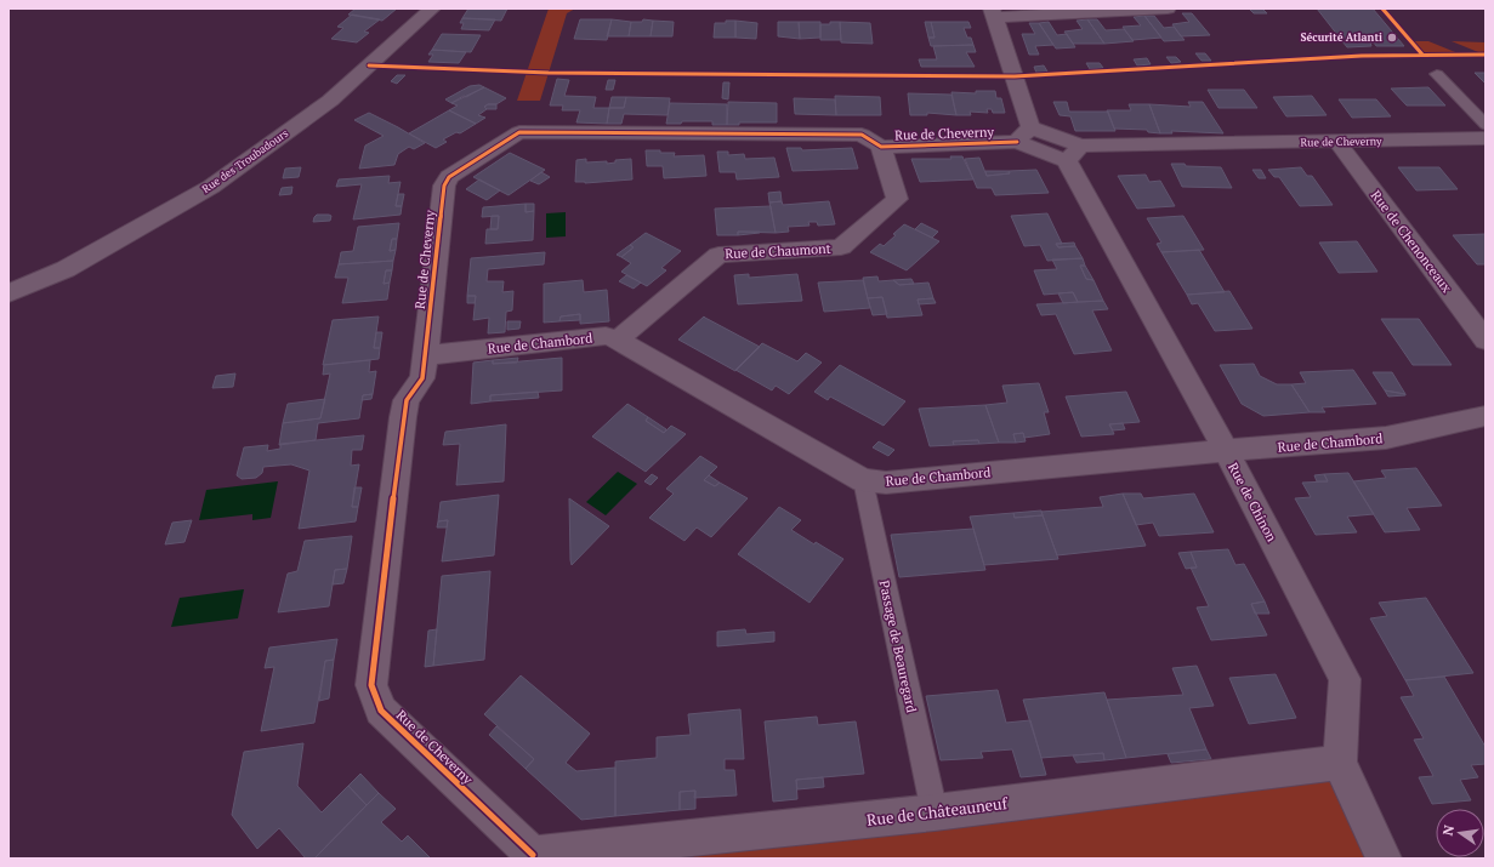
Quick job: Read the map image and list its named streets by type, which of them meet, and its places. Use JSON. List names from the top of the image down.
{
  "streets": {
    "street": [
      "Rue de Cheverny",
      "Rue des Troubadours",
      "Rue de Chenonceaux",
      "Rue de Chaumont",
      "Rue de Chambord",
      "Rue de Chinon",
      "Rue de Châteauneuf"
    ],
    "lane": ["Passage de Beauregard"]
  },
  "crossings": [
    ["Rue de Cheverny", "Rue de Chenonceaux"],
    ["Rue de Cheverny", "Rue de Chaumont"],
    ["Rue de Cheverny", "Rue de Chambord"],
    ["Rue de Cheverny", "Rue de Chinon"],
    ["Rue de Cheverny", "Rue de Châteauneuf"],
    ["Rue de Chaumont", "Rue de Chambord"],
    ["Rue de Chambord", "Rue de Chinon"],
    ["Rue de Chambord", "Passage de Beauregard"],
    ["Rue de Chinon", "Rue de Châteauneuf"],
    ["Passage de Beauregard", "Rue de Châteauneuf"]
  ],
  "places": ["Sécurité Atlanti"],
  "north": "left"
}
